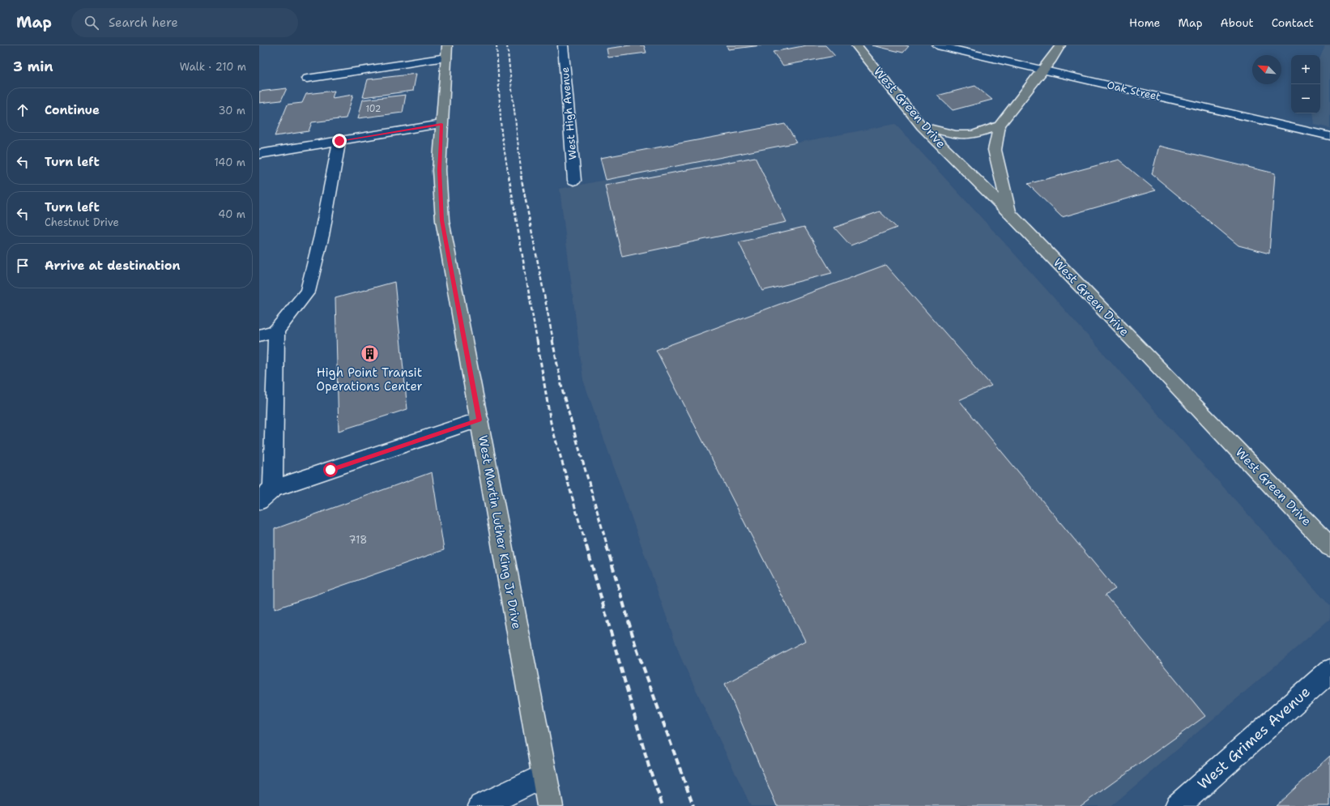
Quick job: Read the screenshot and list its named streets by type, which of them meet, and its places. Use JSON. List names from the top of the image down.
{
  "streets": {
    "main road": ["West Green Drive", "West Martin Luther King Jr Drive"],
    "street": ["Oak Street", "West High Avenue", "West Grimes Avenue"]
  },
  "places": {
    "building": ["High Point Transit Operations Center"]
  },
  "house_numbers": ["102", "718"],
  "north": "top left",
  "page": {
    "header": "Map",
    "search": "Search here",
    "nav": [
      "Home",
      "Map",
      "About",
      "Contact"
    ],
    "heading": ["3 min", "Walk · 210 m"],
    "map_buttons": ["+", "−"],
    "list": [
      ["Continue", "30 m"],
      ["Turn left", "140 m"],
      ["Turn left", "Chestnut Drive", "40 m"],
      "Arrive at destination"
    ]
  }
}
